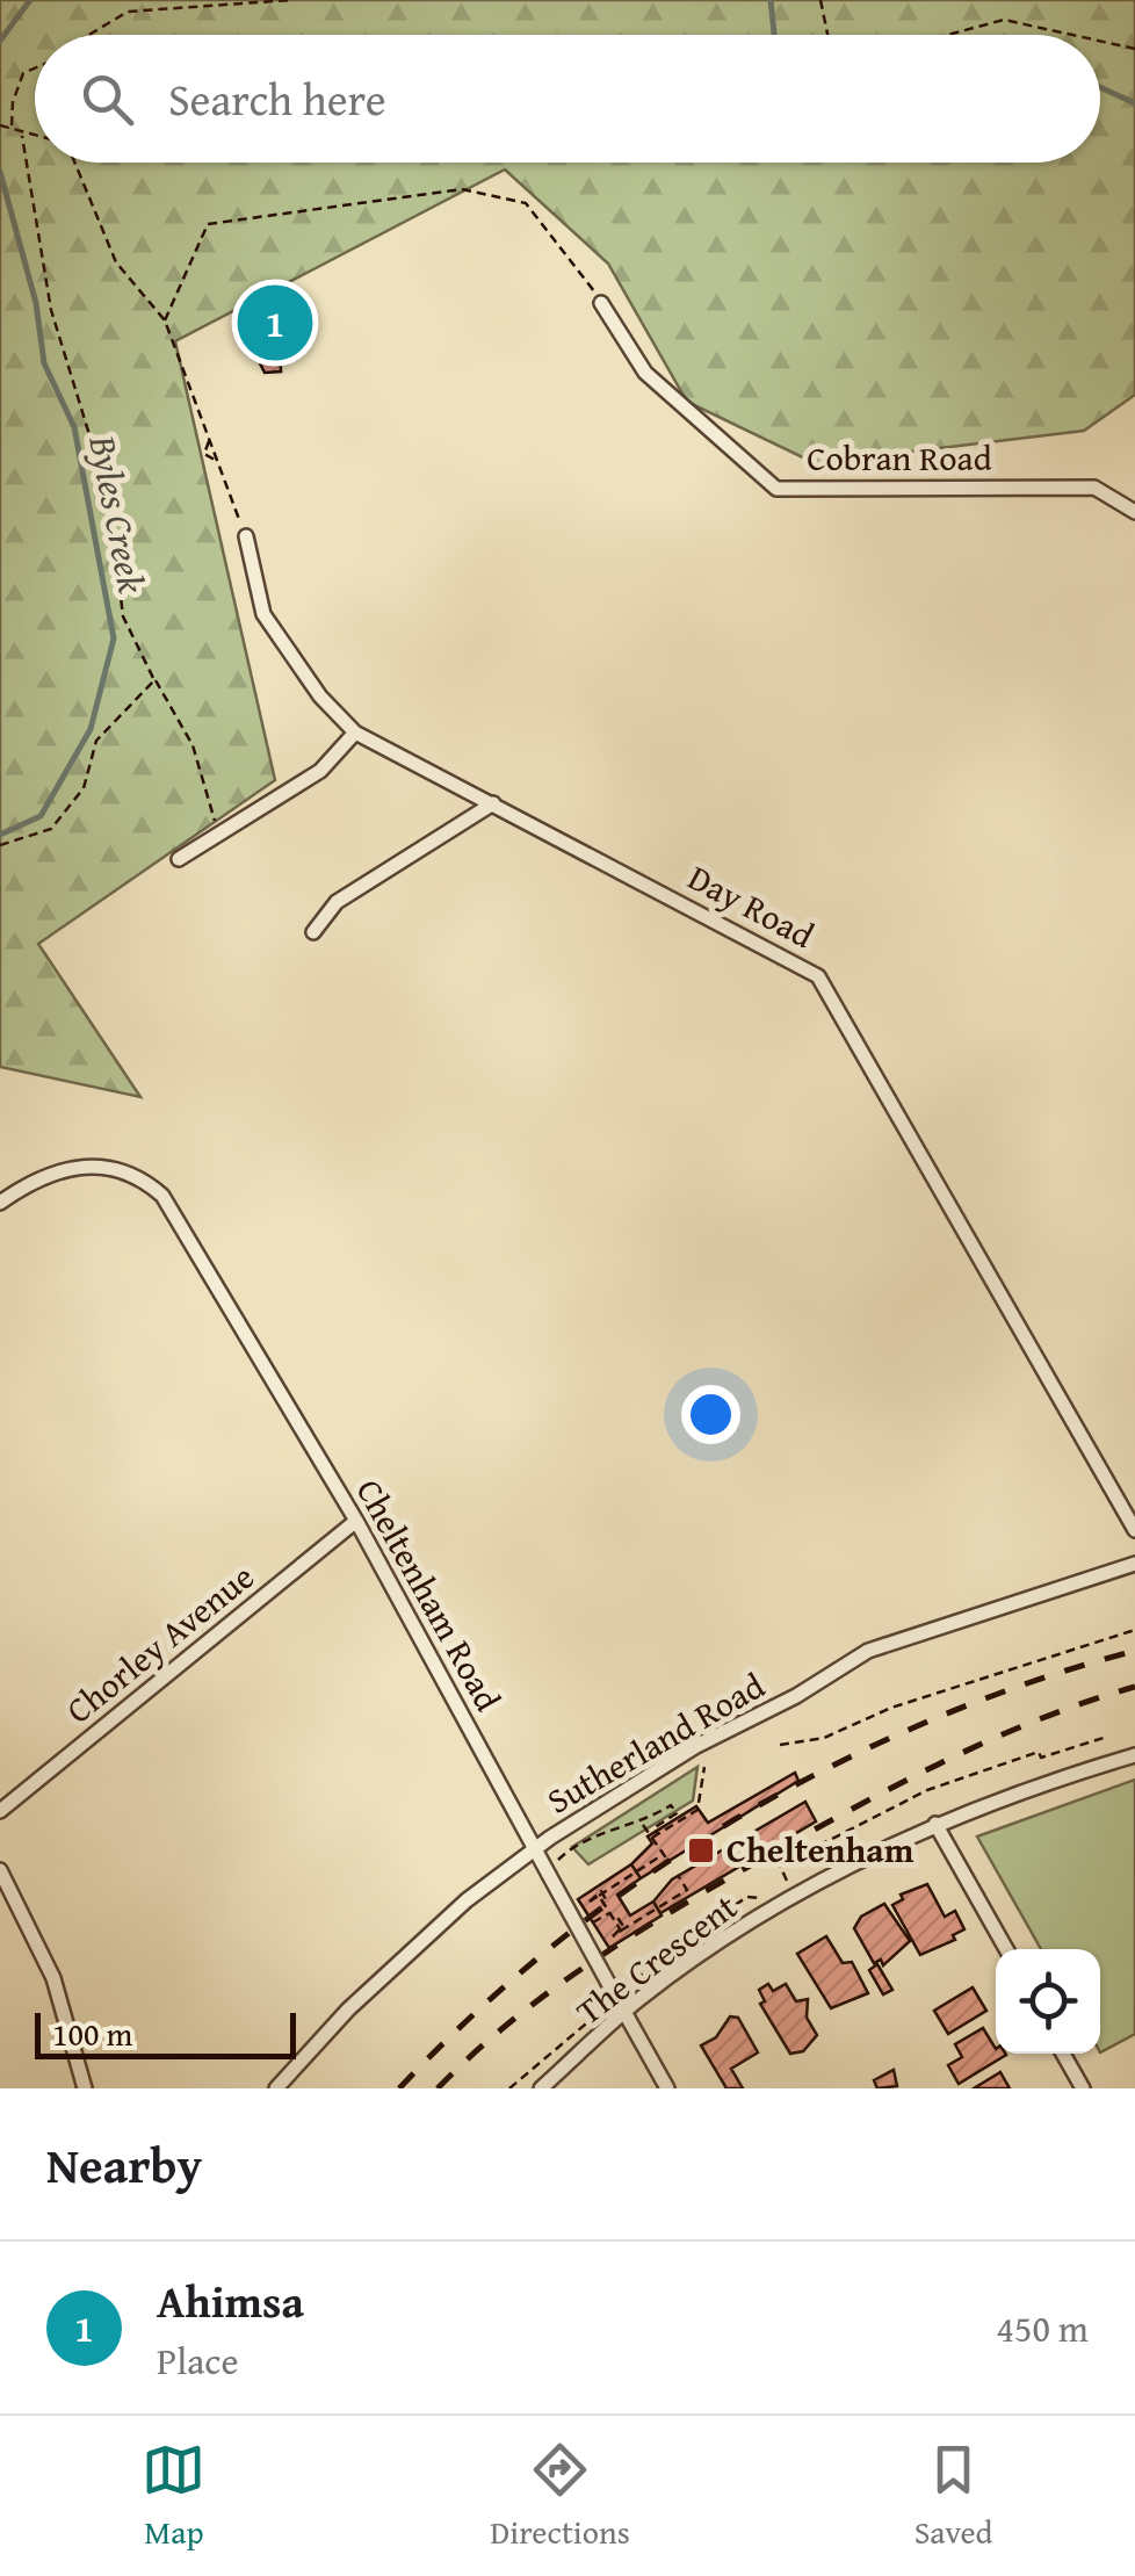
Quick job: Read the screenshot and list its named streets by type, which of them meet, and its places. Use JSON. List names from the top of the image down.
{
  "streets": {
    "street": [
      "Cobran Road",
      "Day Road",
      "Cheltenham Road",
      "Chorley Avenue",
      "Sutherland Road",
      "The Crescent"
    ]
  },
  "crossings": [
    ["Cheltenham Road", "Chorley Avenue"],
    ["Cheltenham Road", "Sutherland Road"],
    ["Cheltenham Road", "The Crescent"]
  ],
  "water": ["Byles Creek"],
  "places": {
    "transit": ["Cheltenham"]
  },
  "scale_bar": "100 m",
  "page": {
    "search": "Search here",
    "pins": "1",
    "scale": "100 m",
    "heading": "Nearby",
    "list": [
      {
        "mark": "1",
        "name": "Ahimsa",
        "note": "Place",
        "value": "450 m"
      }
    ],
    "nav": ["Map", "Directions", "Saved"]
  }
}
